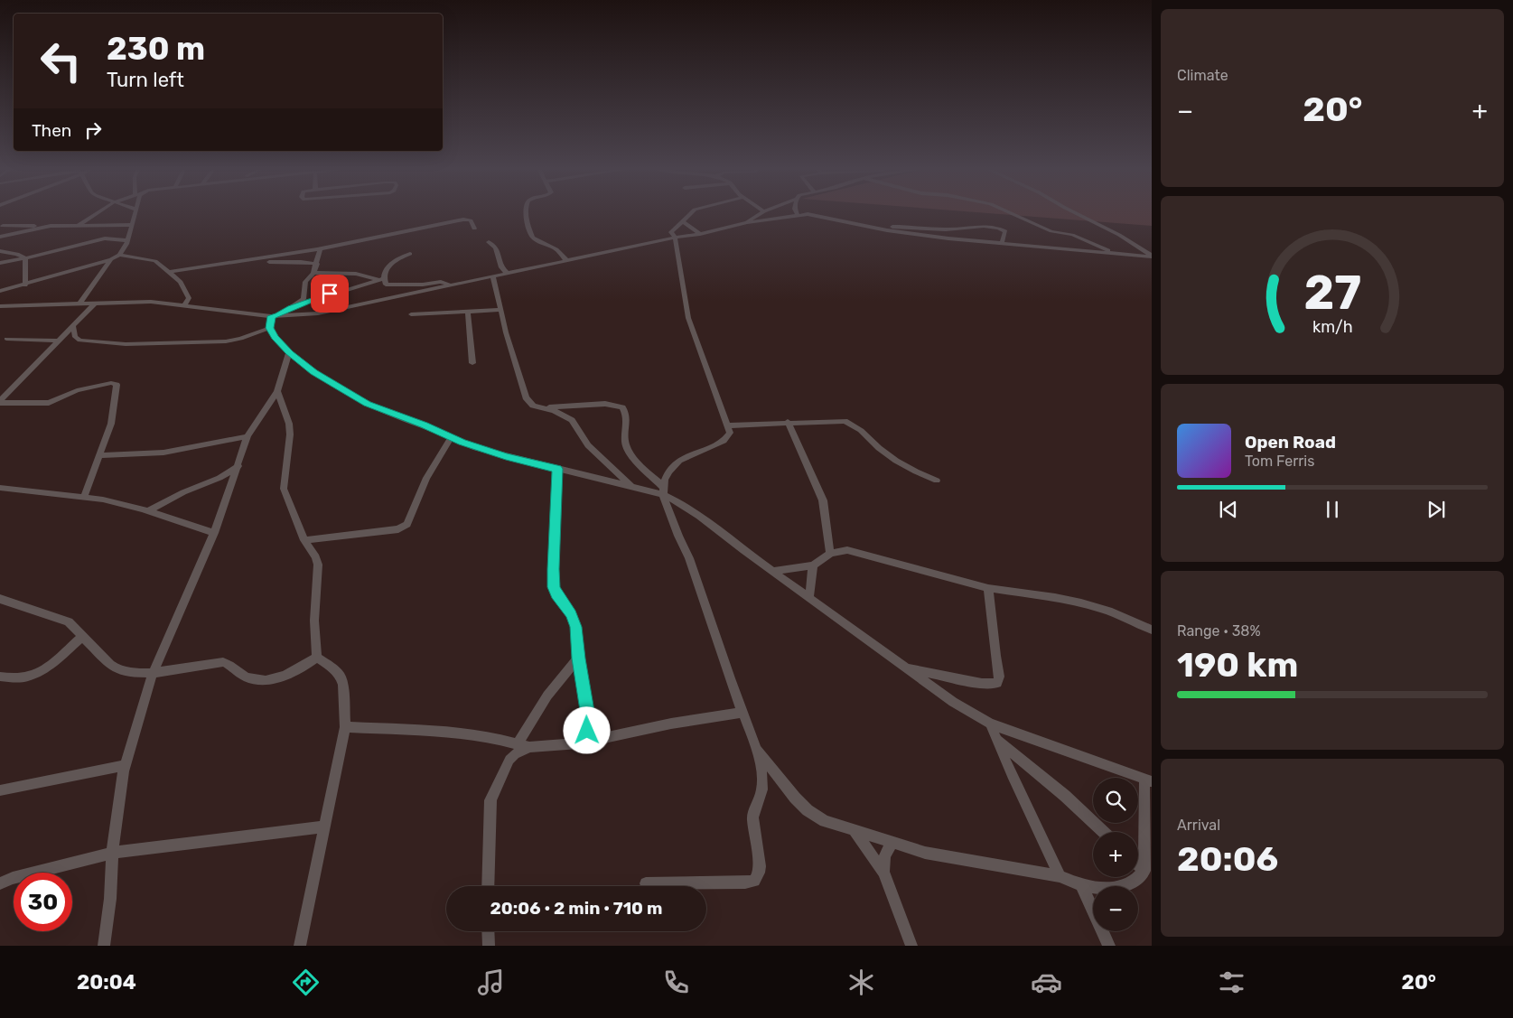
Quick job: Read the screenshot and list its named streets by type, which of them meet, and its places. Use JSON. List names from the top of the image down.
{
  "page": {
    "tile": [
      "Climate",
      ["Range · 38%", "190 km"],
      ["Arrival", "20:06"]
    ],
    "turn": ["230 m", "Turn left"],
    "heat": ["−", "20°", "+"],
    "then": "Then",
    "song": ["Open Road", "Tom Ferris"],
    "map_buttons": ["+", "−"],
    "limit": "30",
    "trip": "20:06 · 2 min · 710 m",
    "tabs": ["20:04", "20°"],
    "gauge": ["27", "km/h"]
  }
}
